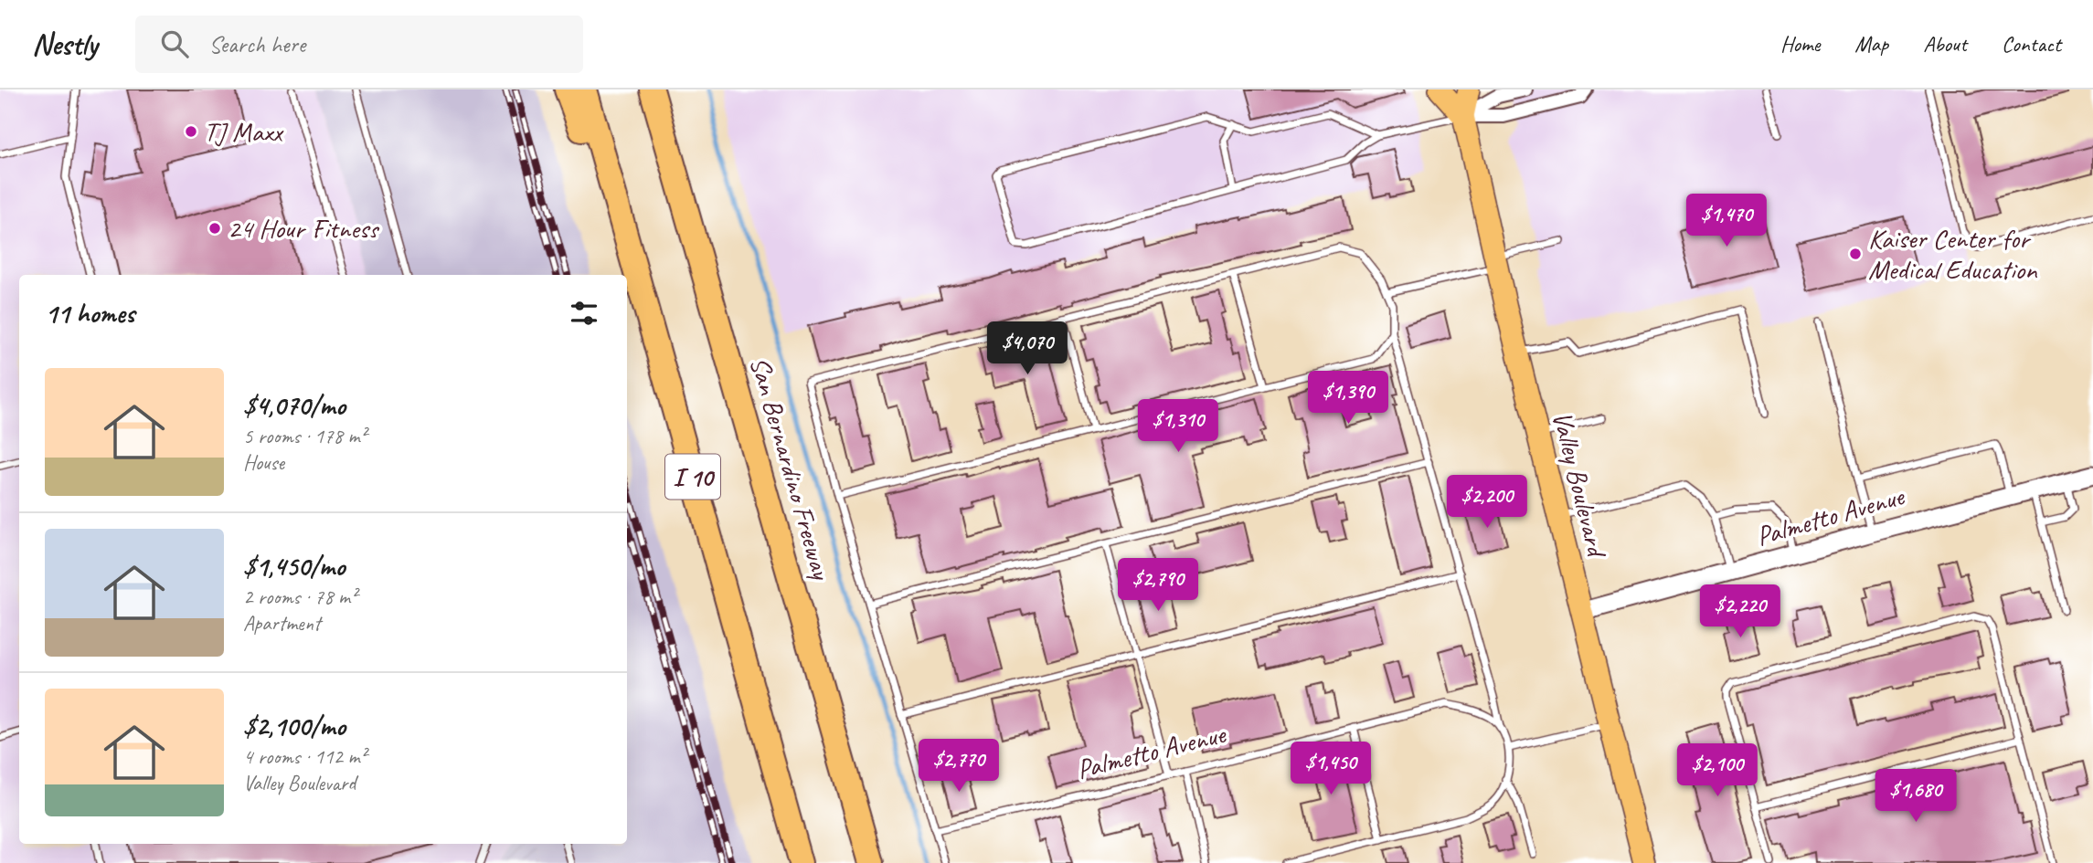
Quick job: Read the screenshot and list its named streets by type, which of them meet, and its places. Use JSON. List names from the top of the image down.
{
  "streets": {
    "highway": ["San Bernardino Freeway", "I 10"],
    "main road": ["Valley Boulevard"],
    "street": ["Palmetto Avenue"]
  },
  "crossings": [
    ["Valley Boulevard", "Palmetto Avenue"]
  ],
  "places": ["TJ Maxx", "24 Hour Fitness", "Kaiser Center for Medical Education"],
  "page": {
    "header": "Nestly",
    "search": "Search here",
    "nav": [
      "Home",
      "Map",
      "About",
      "Contact"
    ],
    "price": [
      "$1,470",
      "$4,070",
      "$1,390",
      "$1,310",
      "$2,200",
      "$2,790",
      "$2,220",
      "$2,770",
      "$1,450",
      "$2,100",
      "$1,680"
    ],
    "heading": "11 homes",
    "list": [
      {
        "name": "$4,070/mo",
        "note": "5 rooms · 178 m² · House"
      },
      {
        "name": "$1,450/mo",
        "note": "2 rooms · 78 m² · Apartment"
      },
      {
        "name": "$2,100/mo",
        "note": "4 rooms · 112 m² · Valley Boulevard"
      }
    ]
  }
}
